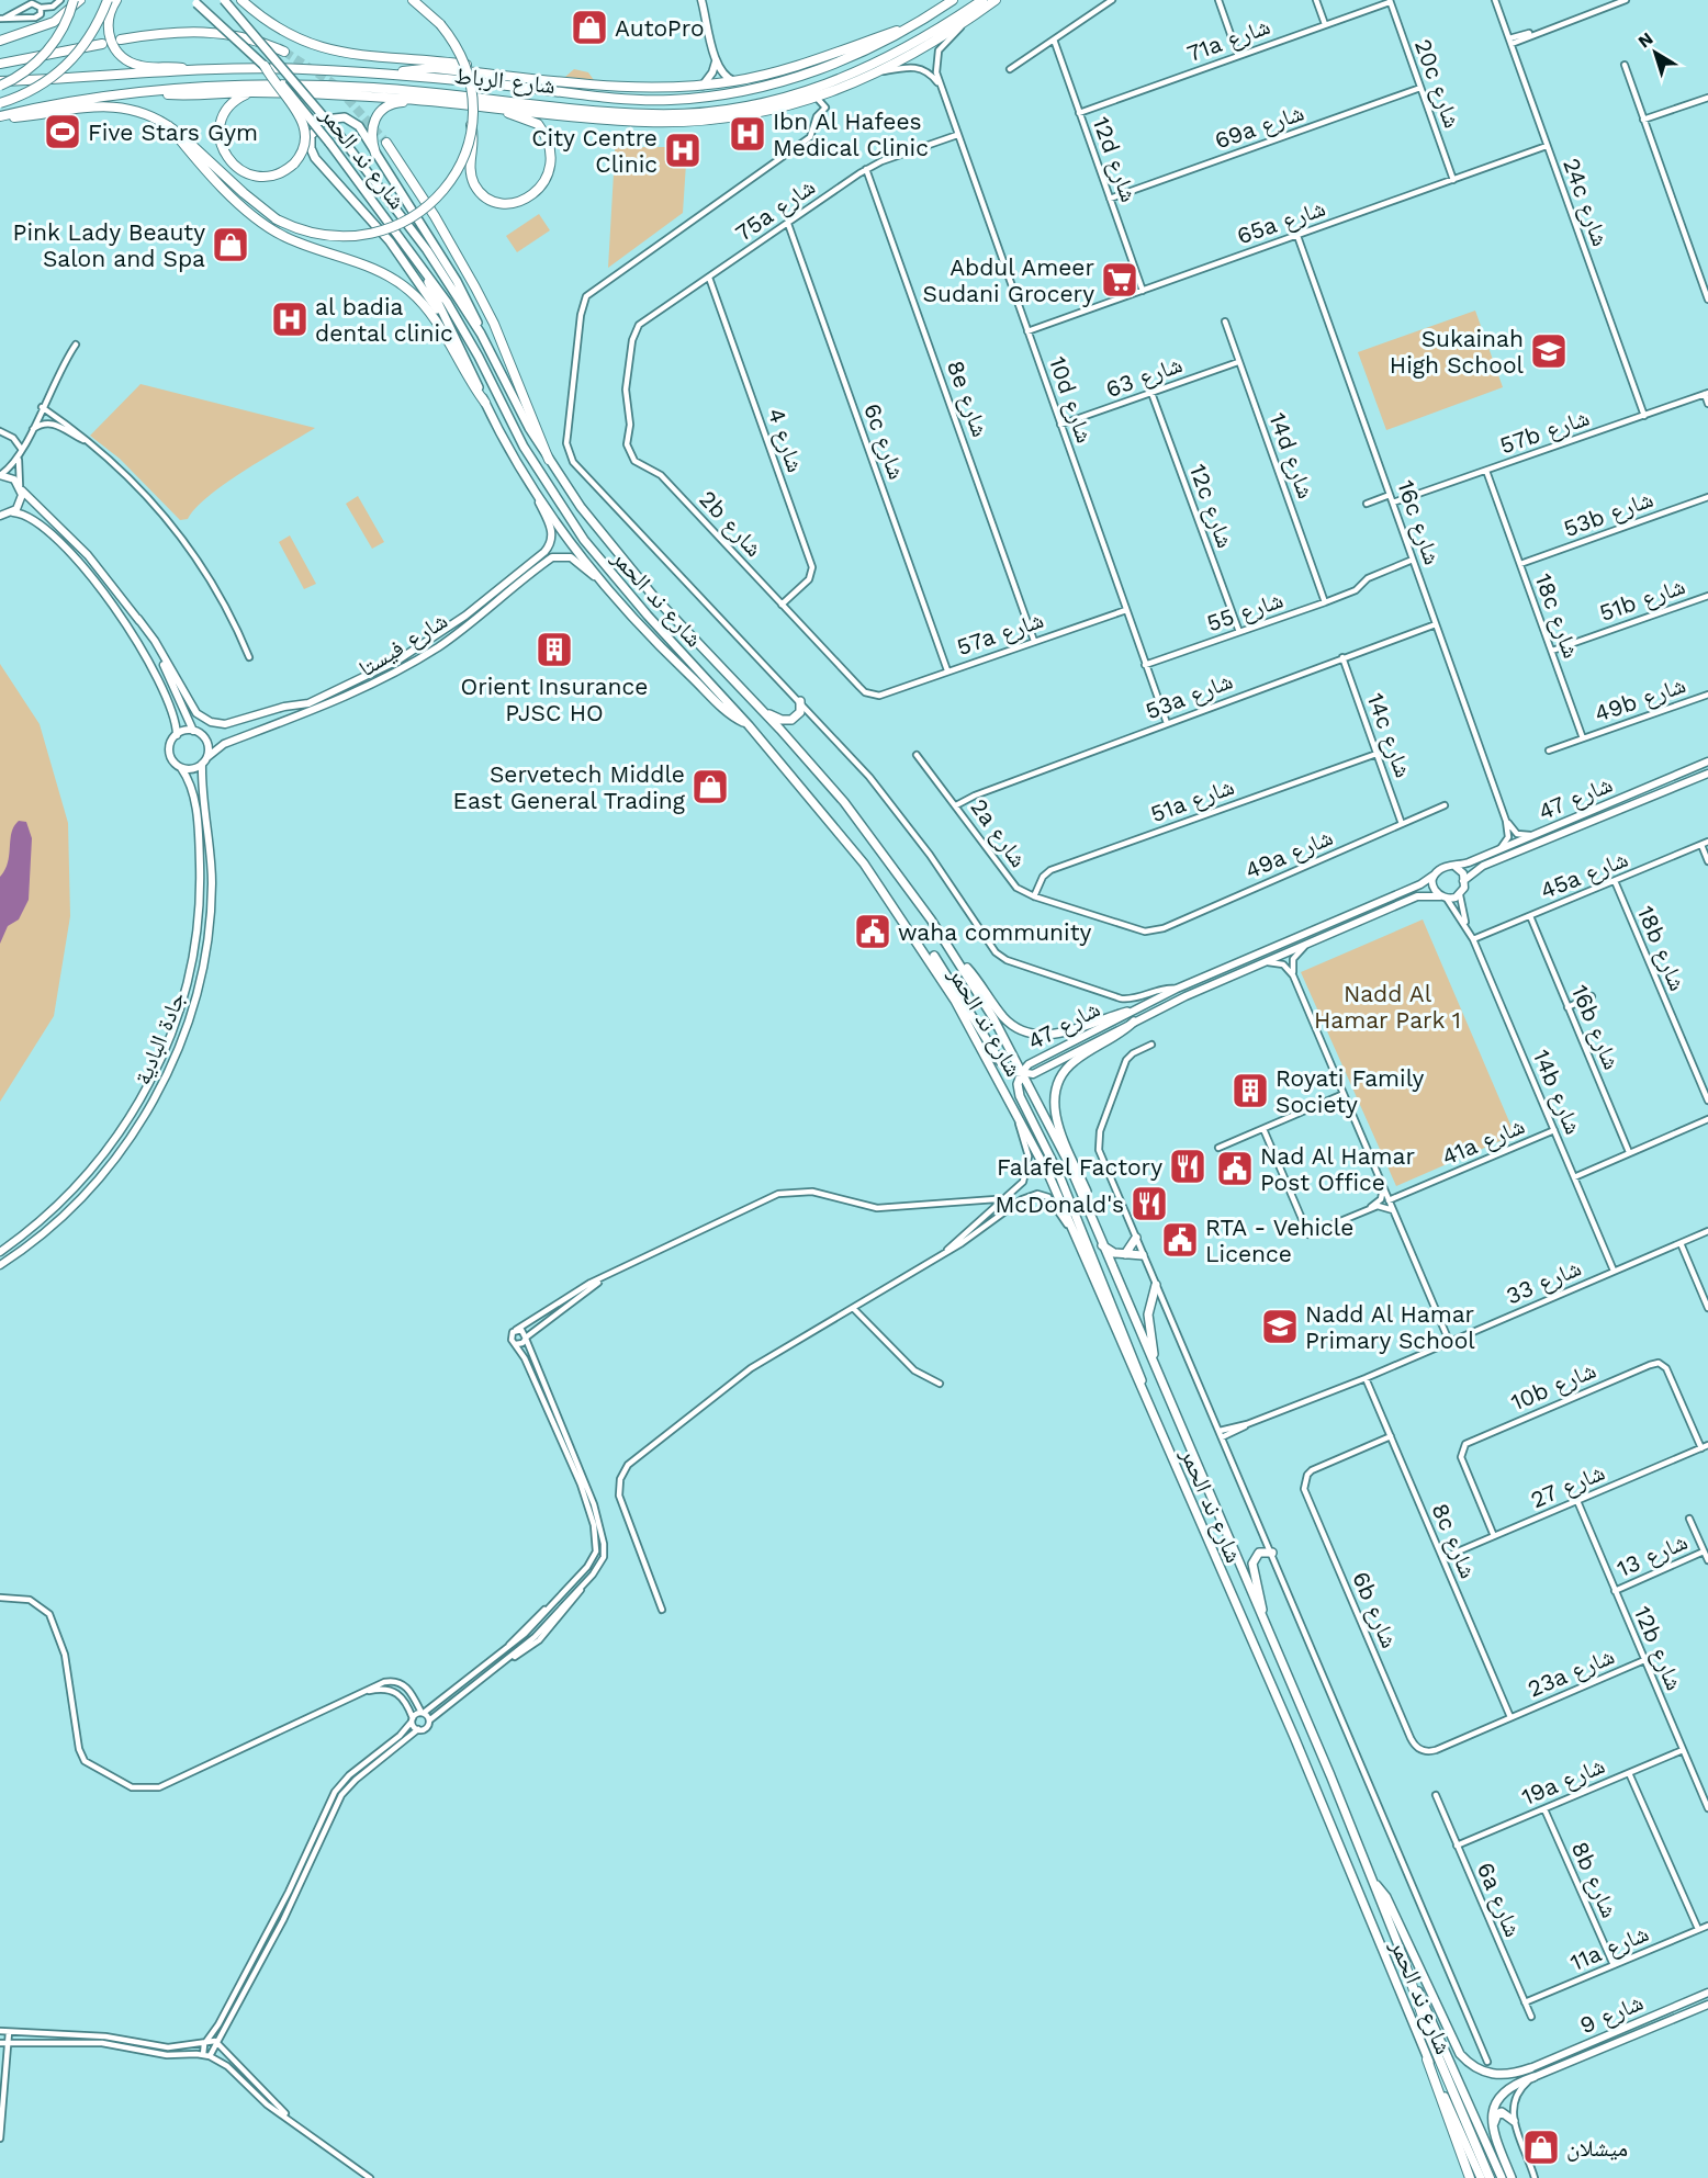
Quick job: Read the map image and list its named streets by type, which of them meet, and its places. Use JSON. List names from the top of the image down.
{
  "streets": {
    "highway": ["شارع الرباط"],
    "main road": ["شارع ند الحمر"],
    "street": [
      "71a شارع",
      "20c شارع",
      "69a شارع",
      "12d شارع",
      "24c شارع",
      "75a شارع",
      "65a شارع",
      "شارع 63",
      "8e شارع",
      "10d شارع",
      "57b شارع",
      "شارع 4",
      "6c شارع",
      "14d شارع",
      "12c شارع",
      "53b شارع",
      "16c شارع",
      "2b شارع",
      "51b شارع",
      "شارع 55",
      "18c شارع",
      "57a شارع",
      "شارع فيستا",
      "53a شارع",
      "49b شارع",
      "14c شارع",
      "شارع 47",
      "51a شارع",
      "2a شارع",
      "49a شارع",
      "45a شارع",
      "18b شارع",
      "16b شارع",
      "جادة البادية",
      "14b شارع",
      "41a شارع",
      "شارع 33",
      "10b شارع",
      "شارع 27",
      "8c شارع",
      "شارع 13",
      "6b شارع",
      "12b شارع",
      "23a شارع",
      "19a شارع",
      "8b شارع",
      "6a شارع",
      "11a شارع",
      "شارع 9"
    ]
  },
  "crossings": [
    ["71a شارع", "20c شارع"],
    ["71a شارع", "12d شارع"],
    ["20c شارع", "69a شارع"],
    ["20c شارع", "65a شارع"],
    ["69a شارع", "12d شارع"],
    ["شارع ند الحمر", "شارع 47"],
    ["شارع ند الحمر", "شارع 33"],
    ["12d شارع", "65a شارع"],
    ["24c شارع", "65a شارع"],
    ["24c شارع", "57b شارع"],
    ["75a شارع", "8e شارع"],
    ["75a شارع", "10d شارع"],
    ["75a شارع", "شارع 4"],
    ["75a شارع", "6c شارع"],
    ["75a شارع", "2b شارع"],
    ["65a شارع", "10d شارع"],
    ["65a شارع", "16c شارع"],
    ["شارع 63", "10d شارع"],
    ["شارع 63", "14d شارع"],
    ["شارع 63", "12c شارع"],
    ["8e شارع", "57a شارع"],
    ["10d شارع", "شارع 55"],
    ["10d شارع", "57a شارع"],
    ["10d شارع", "53a شارع"],
    ["57b شارع", "16c شارع"],
    ["57b شارع", "18c شارع"],
    ["شارع 4", "2b شارع"],
    ["6c شارع", "57a شارع"],
    ["14d شارع", "شارع 55"],
    ["12c شارع", "شارع 55"],
    ["53b شارع", "18c شارع"],
    ["16c شارع", "شارع 55"],
    ["16c شارع", "53a شارع"],
    ["2b شارع", "57a شارع"],
    ["51b شارع", "18c شارع"],
    ["18c شارع", "49b شارع"],
    ["شارع فيستا", "جادة البادية"],
    ["53a شارع", "14c شارع"],
    ["53a شارع", "2a شارع"],
    ["14c شارع", "51a شارع"],
    ["14c شارع", "49a شارع"],
    ["شارع 47", "14b شارع"],
    ["51a شارع", "2a شارع"],
    ["2a شارع", "49a شارع"],
    ["45a شارع", "18b شارع"],
    ["45a شارع", "16b شارع"],
    ["45a شارع", "14b شارع"],
    ["14b شارع", "41a شارع"],
    ["14b شارع", "شارع 33"],
    ["شارع 33", "8c شارع"],
    ["10b شارع", "شارع 27"],
    ["شارع 27", "8c شارع"],
    ["شارع 27", "12b شارع"],
    ["8c شارع", "6b شارع"],
    ["8c شارع", "23a شارع"],
    ["شارع 13", "12b شارع"],
    ["6b شارع", "23a شارع"],
    ["12b شارع", "23a شارع"],
    ["12b شارع", "19a شارع"],
    ["19a شارع", "8b شارع"],
    ["19a شارع", "6a شارع"],
    ["8b شارع", "11a شارع"],
    ["6a شارع", "11a شارع"]
  ],
  "parks": ["Nadd Al Hamar Park 1"],
  "places": {
    "shop": [
      "AutoPro",
      "Pink Lady Beauty Salon and Spa",
      "Servetech Middle East General Trading",
      "ميشلان"
    ],
    "sports": ["Five Stars Gym"],
    "hospital": ["Ibn Al Hafees Medical Clinic", "City Centre Clinic", "al badia dental clinic"],
    "supermarket": ["Abdul Ameer Sudani Grocery"],
    "school or university": ["Sukainah High School", "Nadd Al Hamar Primary School"],
    "building": ["Orient Insurance PJSC HO", "Royati Family Society"],
    "public building": ["waha community", "Nad Al Hamar Post Office", "RTA - Vehicle Licence"],
    "restaurant": ["Falafel Factory", "McDonald's"]
  },
  "north": "top left"
}
